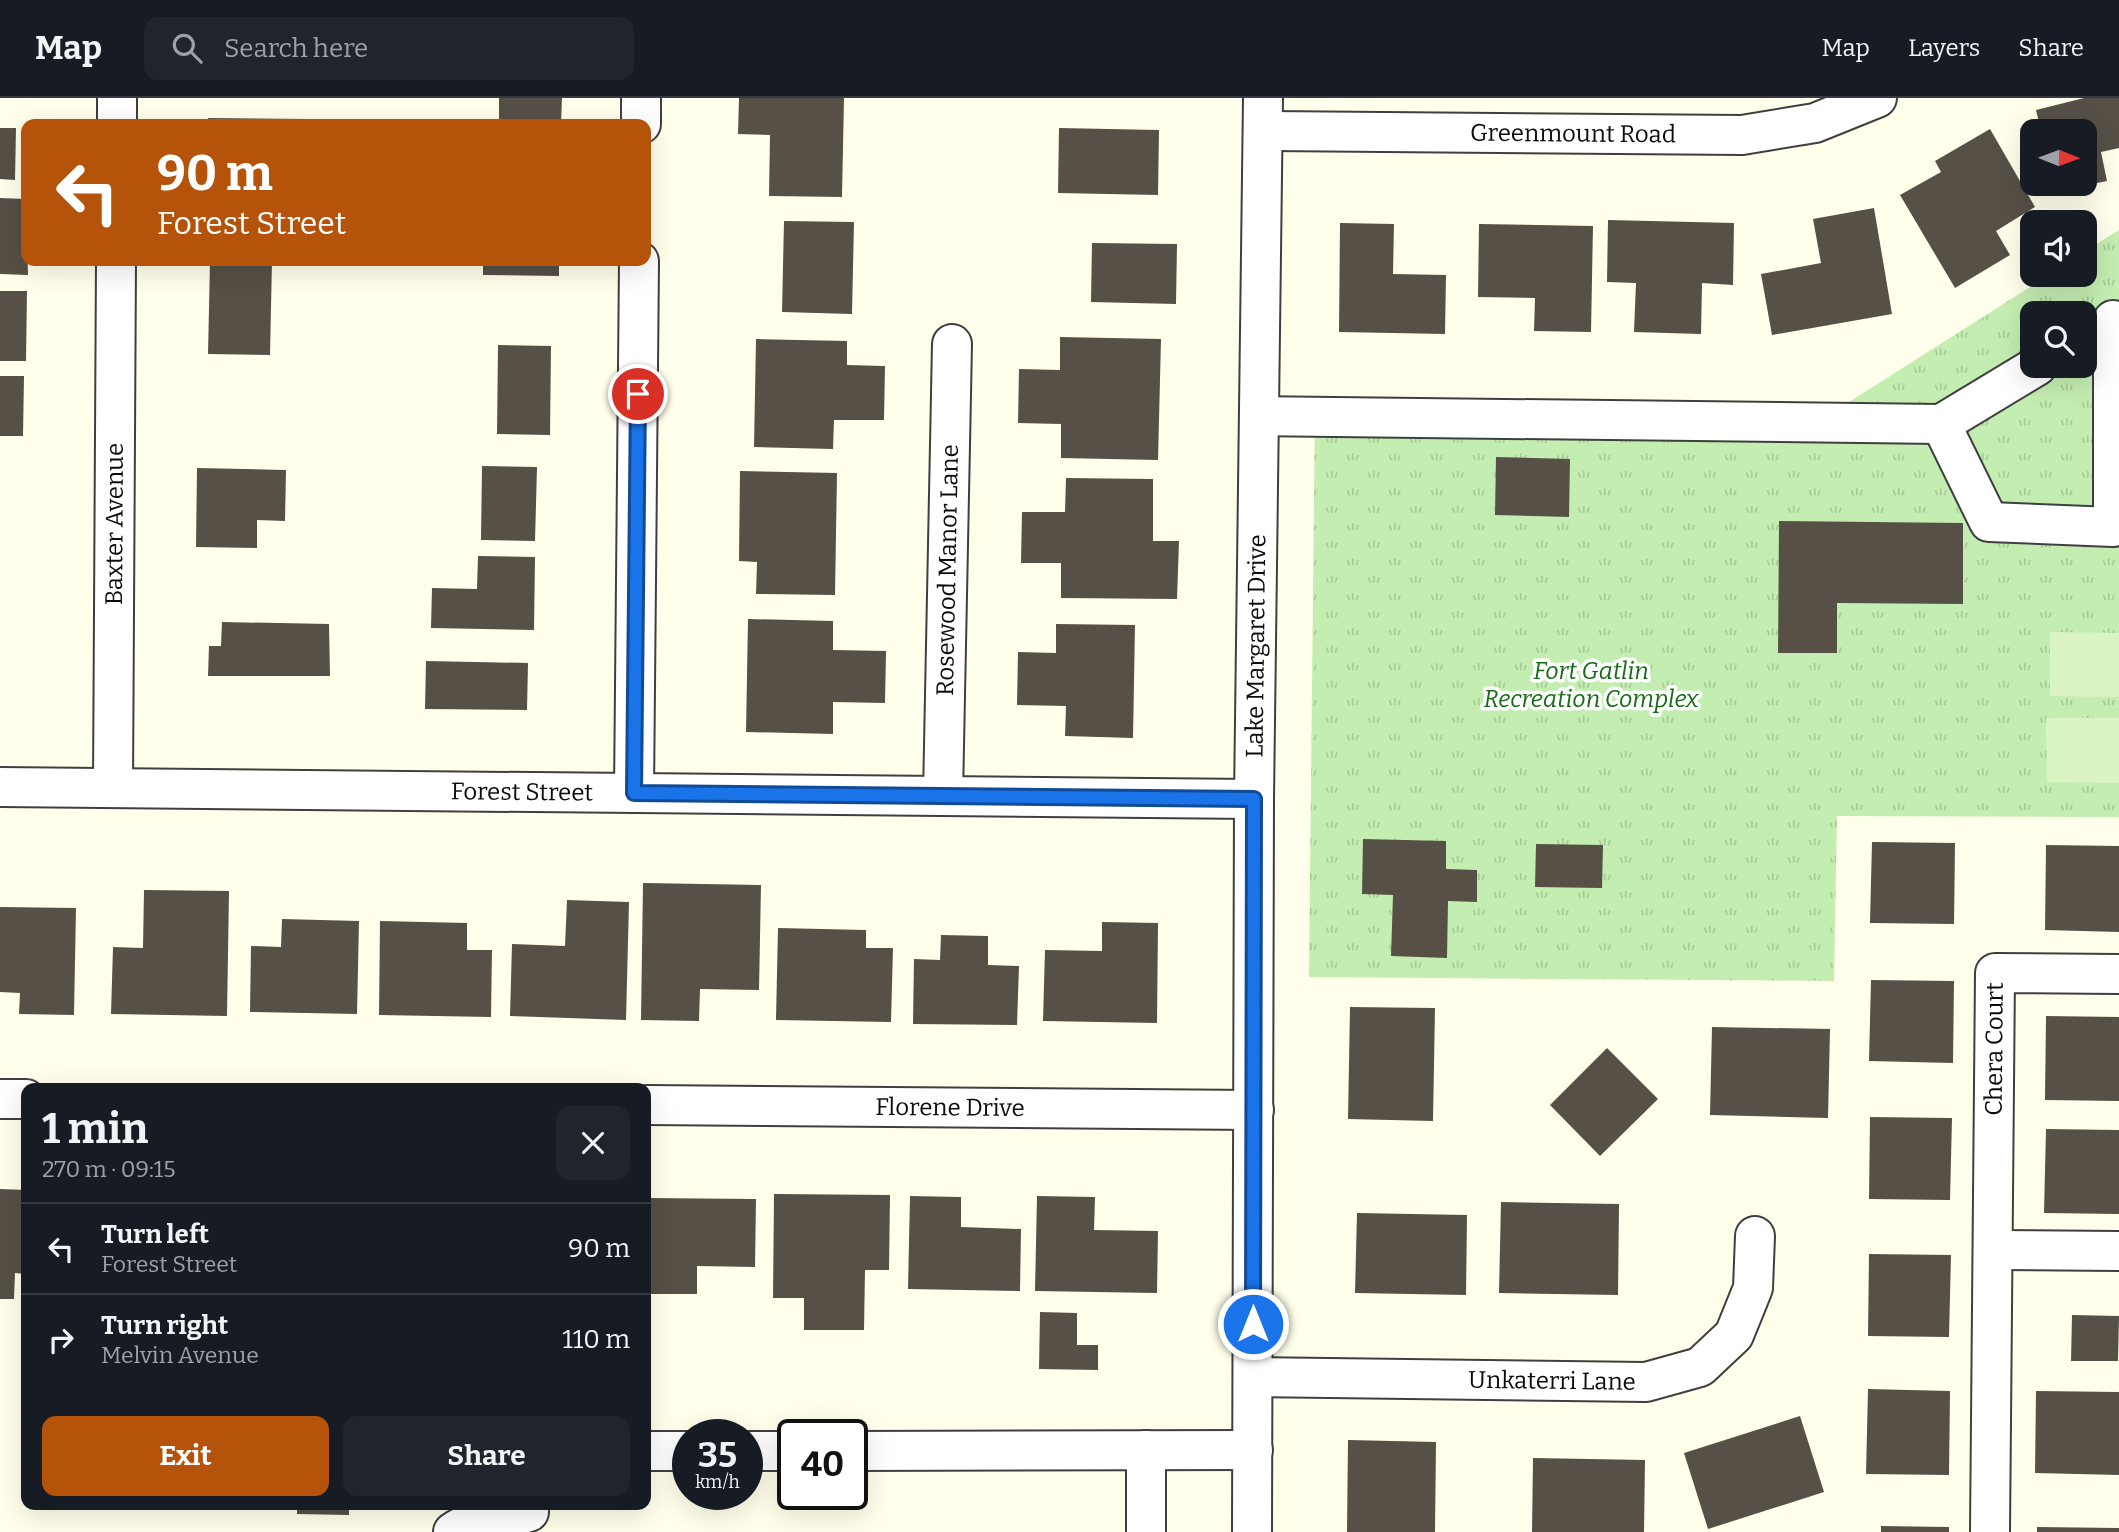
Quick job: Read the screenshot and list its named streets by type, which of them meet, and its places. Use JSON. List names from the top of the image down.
{
  "streets": {
    "street": [
      "Greenmount Road",
      "Baxter Avenue",
      "Rosewood Manor Lane",
      "Lake Margaret Drive",
      "Forest Street",
      "Chera Court",
      "Florene Drive",
      "Unkaterri Lane"
    ]
  },
  "crossings": [
    ["Greenmount Road", "Lake Margaret Drive"],
    ["Baxter Avenue", "Forest Street"],
    ["Rosewood Manor Lane", "Forest Street"],
    ["Lake Margaret Drive", "Forest Street"],
    ["Lake Margaret Drive", "Florene Drive"],
    ["Lake Margaret Drive", "Unkaterri Lane"]
  ],
  "parks": ["Fort Gatlin Recreation Complex"],
  "north": "right",
  "page": {
    "header": "Map",
    "search": "Search here",
    "nav": ["Map", "Layers", "Share"],
    "turn": ["90 m", "Forest Street"],
    "heading": ["1 min", "270 m · 09:15"],
    "list": [
      {
        "name": "Turn left",
        "note": "Forest Street",
        "value": "90 m"
      },
      {
        "name": "Turn right",
        "note": "Melvin Avenue",
        "value": "110 m"
      }
    ],
    "buttons": ["Exit", "Share"],
    "speed": "35 km/h",
    "limit": "40"
  }
}
